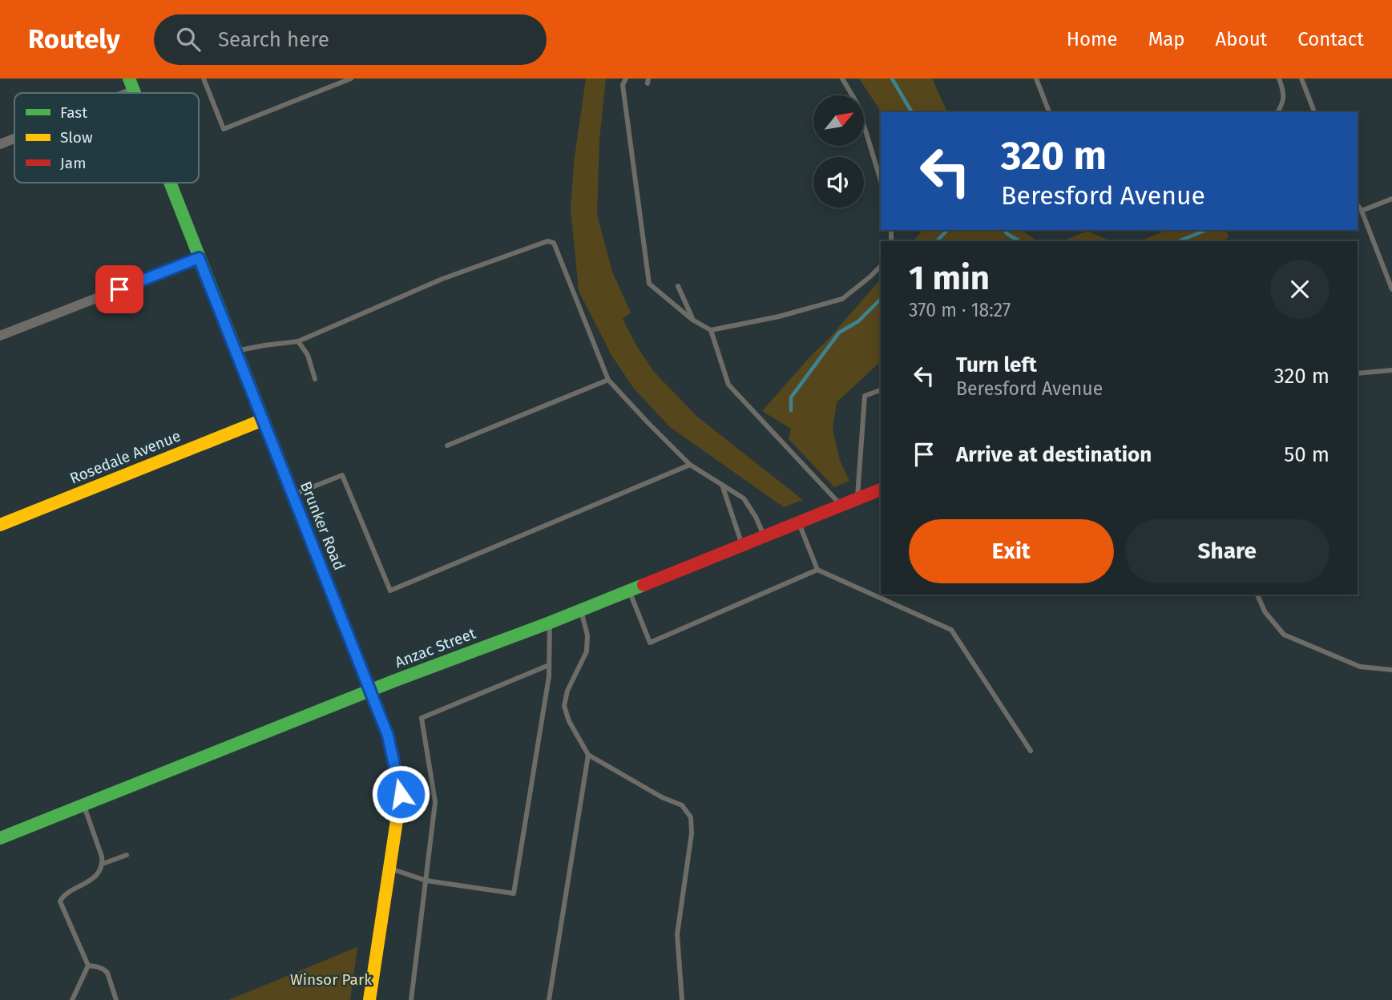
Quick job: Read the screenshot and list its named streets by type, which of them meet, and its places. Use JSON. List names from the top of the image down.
{
  "streets": {
    "street": ["Rosedale Avenue", "Brunker Road", "Anzac Street"]
  },
  "crossings": [
    ["Rosedale Avenue", "Brunker Road"],
    ["Brunker Road", "Anzac Street"]
  ],
  "parks": ["Winsor Park"],
  "legend": ["Fast", "Slow", "Jam"],
  "north": "top right",
  "page": {
    "header": "Routely",
    "search": "Search here",
    "nav": [
      "Home",
      "Map",
      "About",
      "Contact"
    ],
    "turn": ["320 m", "Beresford Avenue"],
    "heading": ["1 min", "370 m · 18:27"],
    "list": [
      {
        "name": "Turn left",
        "note": "Beresford Avenue",
        "value": "320 m"
      },
      {
        "name": "Arrive at destination",
        "value": "50 m"
      }
    ],
    "buttons": ["Exit", "Share"]
  }
}
